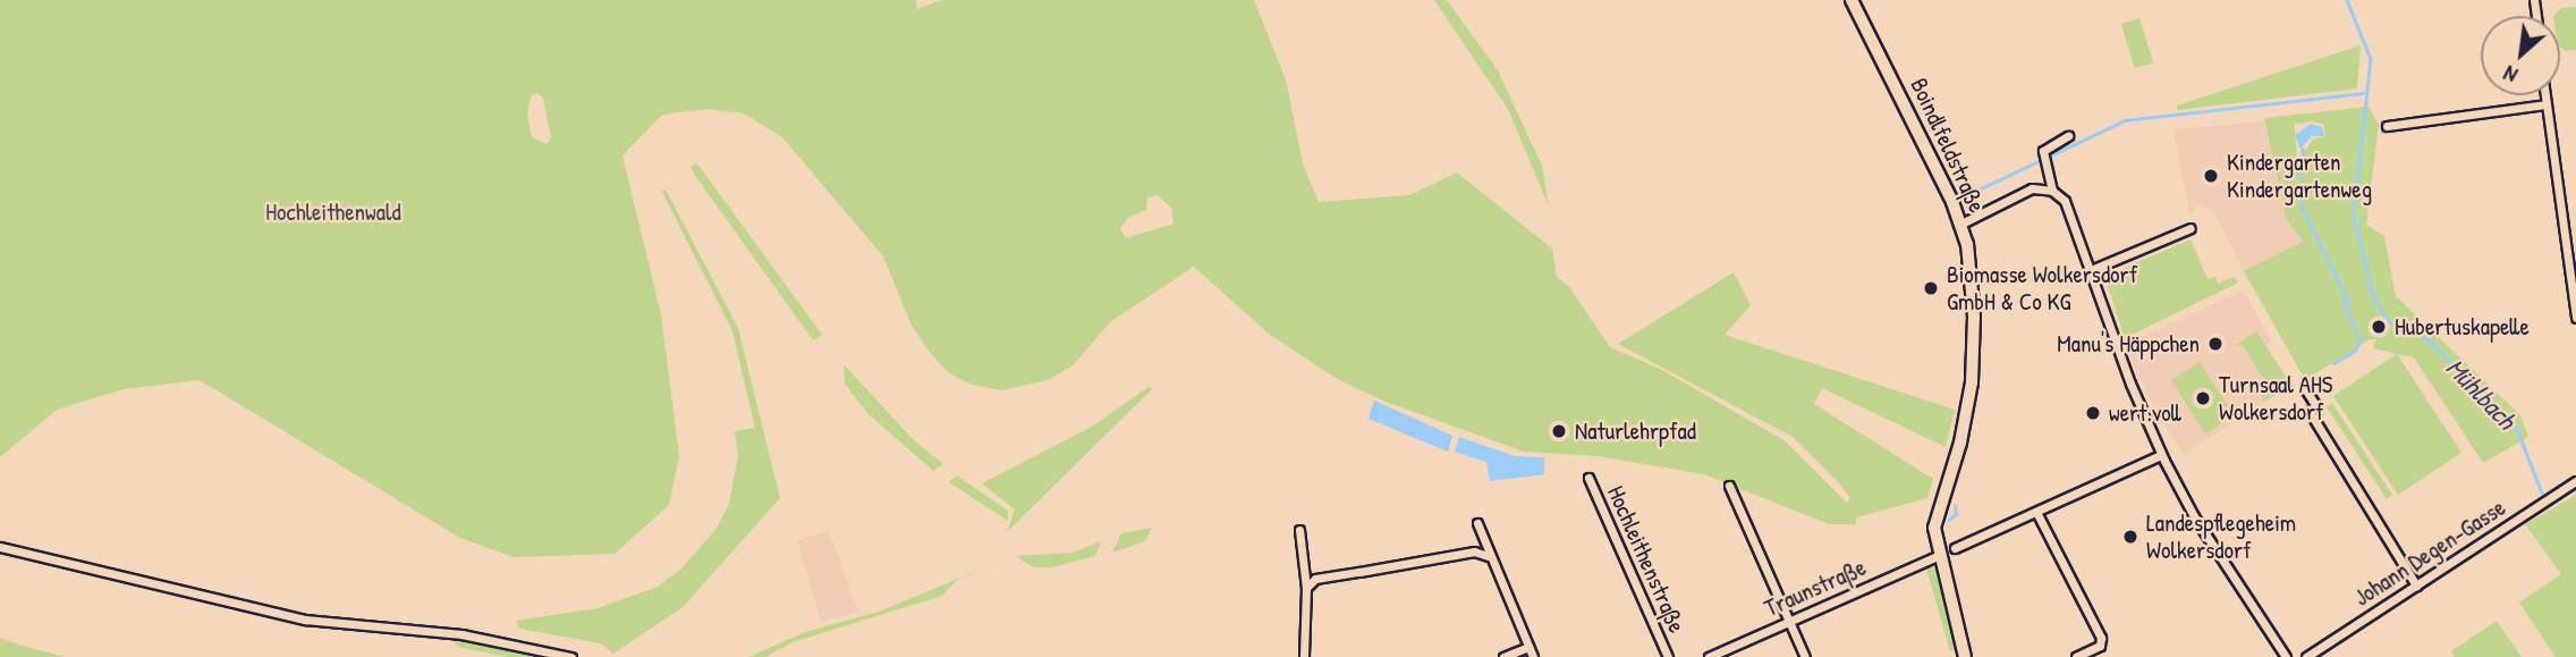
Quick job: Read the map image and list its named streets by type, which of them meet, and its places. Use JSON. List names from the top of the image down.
{
  "streets": {
    "street": [
      "Boindlfeldstraße",
      "Johann Degen-Gasse",
      "Hochleithenstraße",
      "Traunstraße"
    ]
  },
  "crossings": [
    ["Boindlfeldstraße", "Traunstraße"]
  ],
  "water": ["Mühlbach"],
  "parks": ["Hochleithenwald"],
  "places": [
    "Kindergarten Kindergartenweg",
    "Biomasse Wolkersdorf GmbH & Co KG",
    "Hubertuskapelle",
    "Manu's Häppchen",
    "Turnsaal AHS Wolkersdorf",
    "wert.voll",
    "Naturlehrpfad",
    "Landespflegeheim Wolkersdorf"
  ],
  "north": "bottom left"
}
